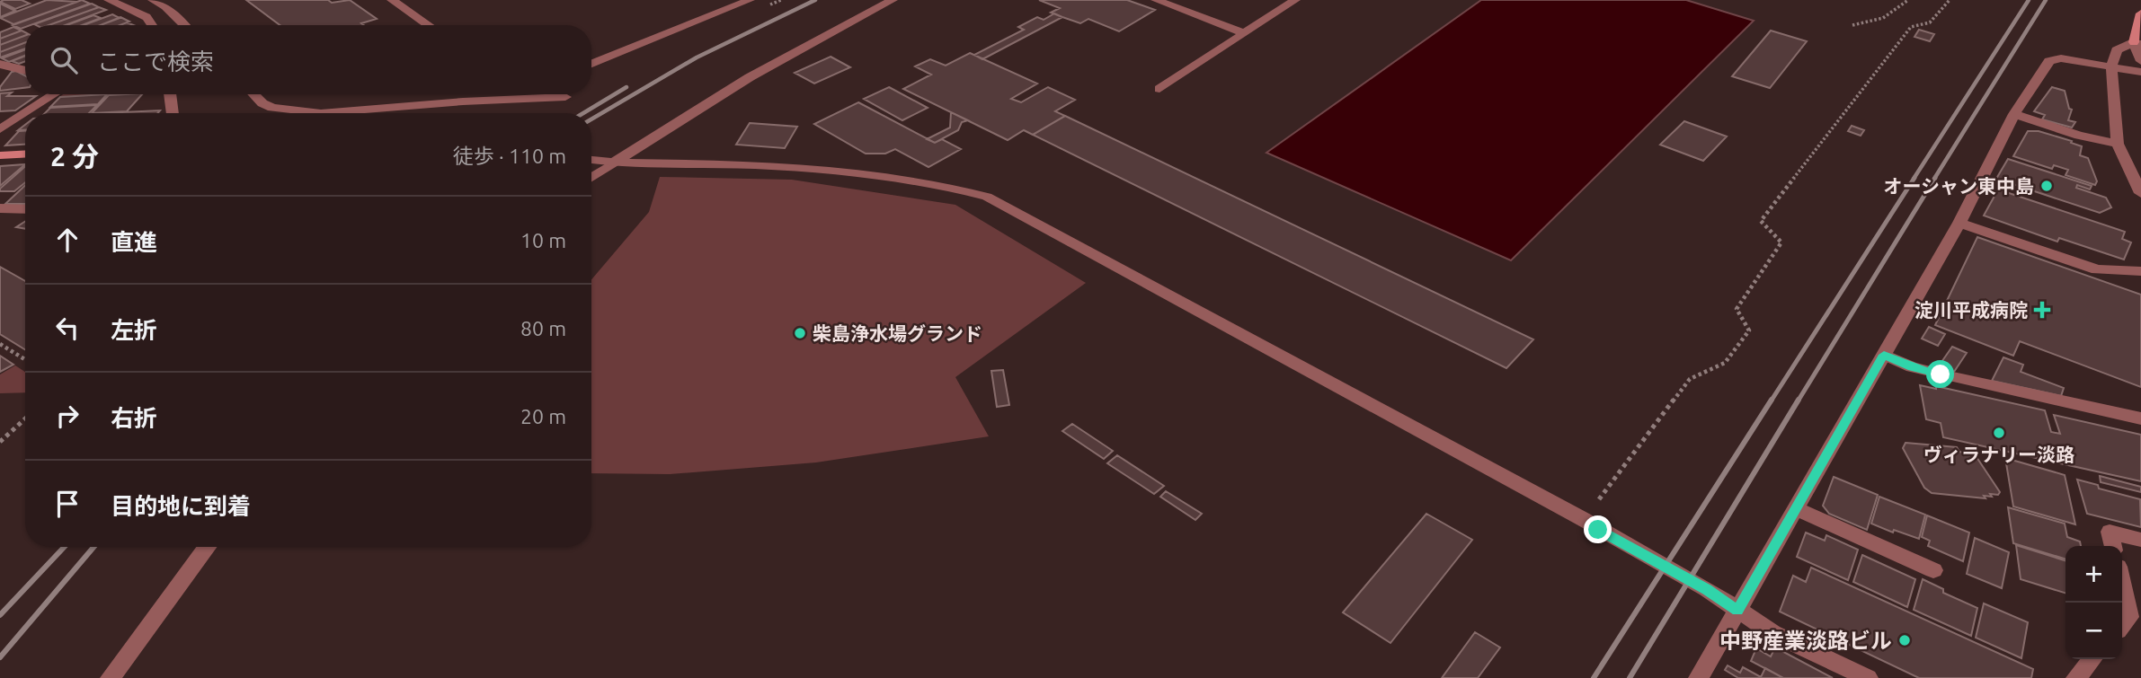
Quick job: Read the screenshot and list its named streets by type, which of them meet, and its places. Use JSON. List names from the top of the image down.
{
  "places": {
    "other": [
      "オーシャン東中島",
      "柴島浄水場グランド",
      "ヴィラナリー淡路",
      "中野産業淡路ビル"
    ],
    "health": ["淀川平成病院"]
  },
  "page": {
    "search": "ここで検索",
    "heading": ["2 分", "徒歩 · 110 m"],
    "list": [
      ["直進", "10 m"],
      ["左折", "80 m"],
      ["右折", "20 m"],
      "目的地に到着"
    ],
    "map_buttons": ["+", "−"]
  }
}
